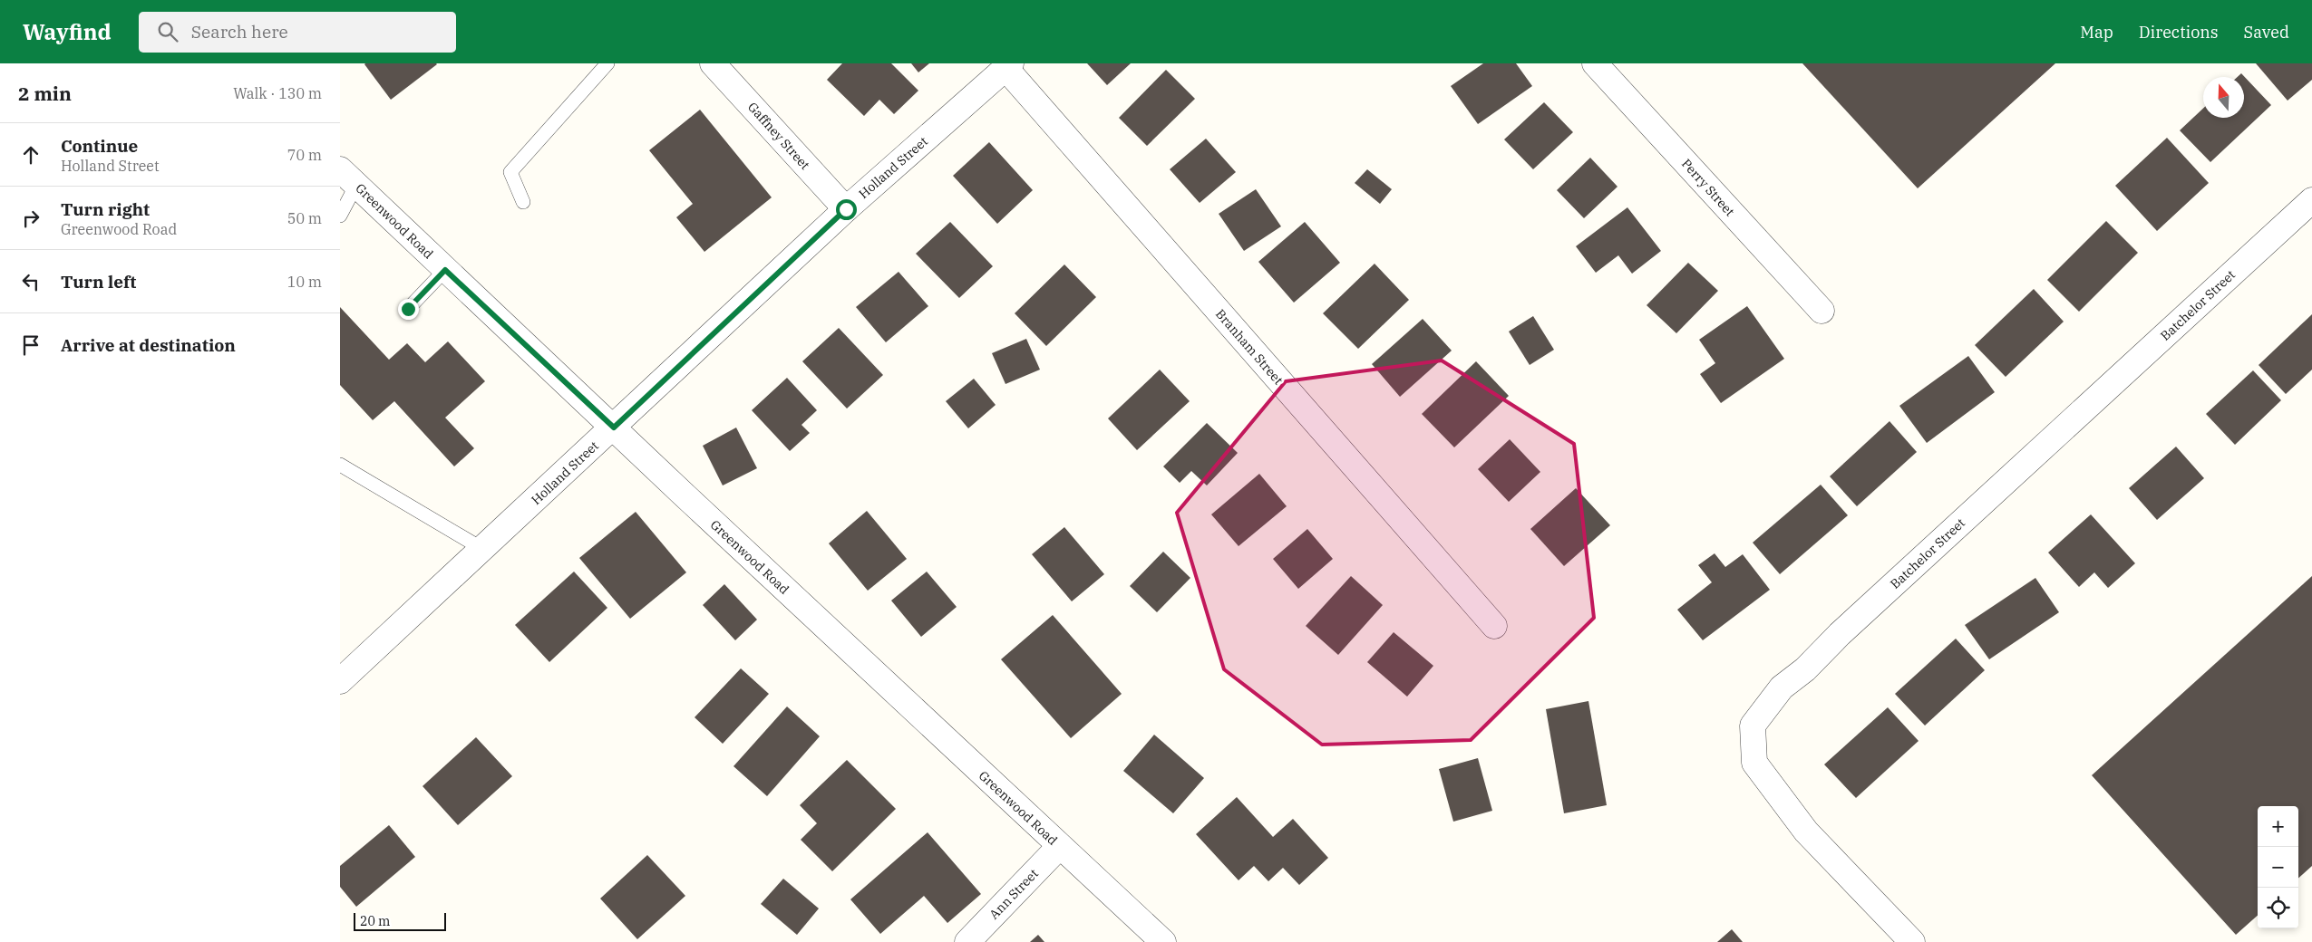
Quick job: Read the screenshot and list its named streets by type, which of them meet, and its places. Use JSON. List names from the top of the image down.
{
  "streets": {
    "street": [
      "Gaffney Street",
      "Holland Street",
      "Perry Street",
      "Greenwood Road",
      "Batchelor Street",
      "Branham Street",
      "Ann Street"
    ]
  },
  "crossings": [
    ["Gaffney Street", "Holland Street"],
    ["Holland Street", "Greenwood Road"],
    ["Holland Street", "Branham Street"],
    ["Greenwood Road", "Ann Street"]
  ],
  "scale_bar": "20 m",
  "north": "top",
  "page": {
    "header": "Wayfind",
    "search": "Search here",
    "nav": ["Map", "Directions", "Saved"],
    "heading": ["2 min", "Walk · 130 m"],
    "list": [
      ["Continue", "Holland Street", "70 m"],
      ["Turn right", "Greenwood Road", "50 m"],
      ["Turn left", "10 m"],
      "Arrive at destination"
    ],
    "map_buttons": ["+", "−"],
    "scale": "20 m"
  }
}
